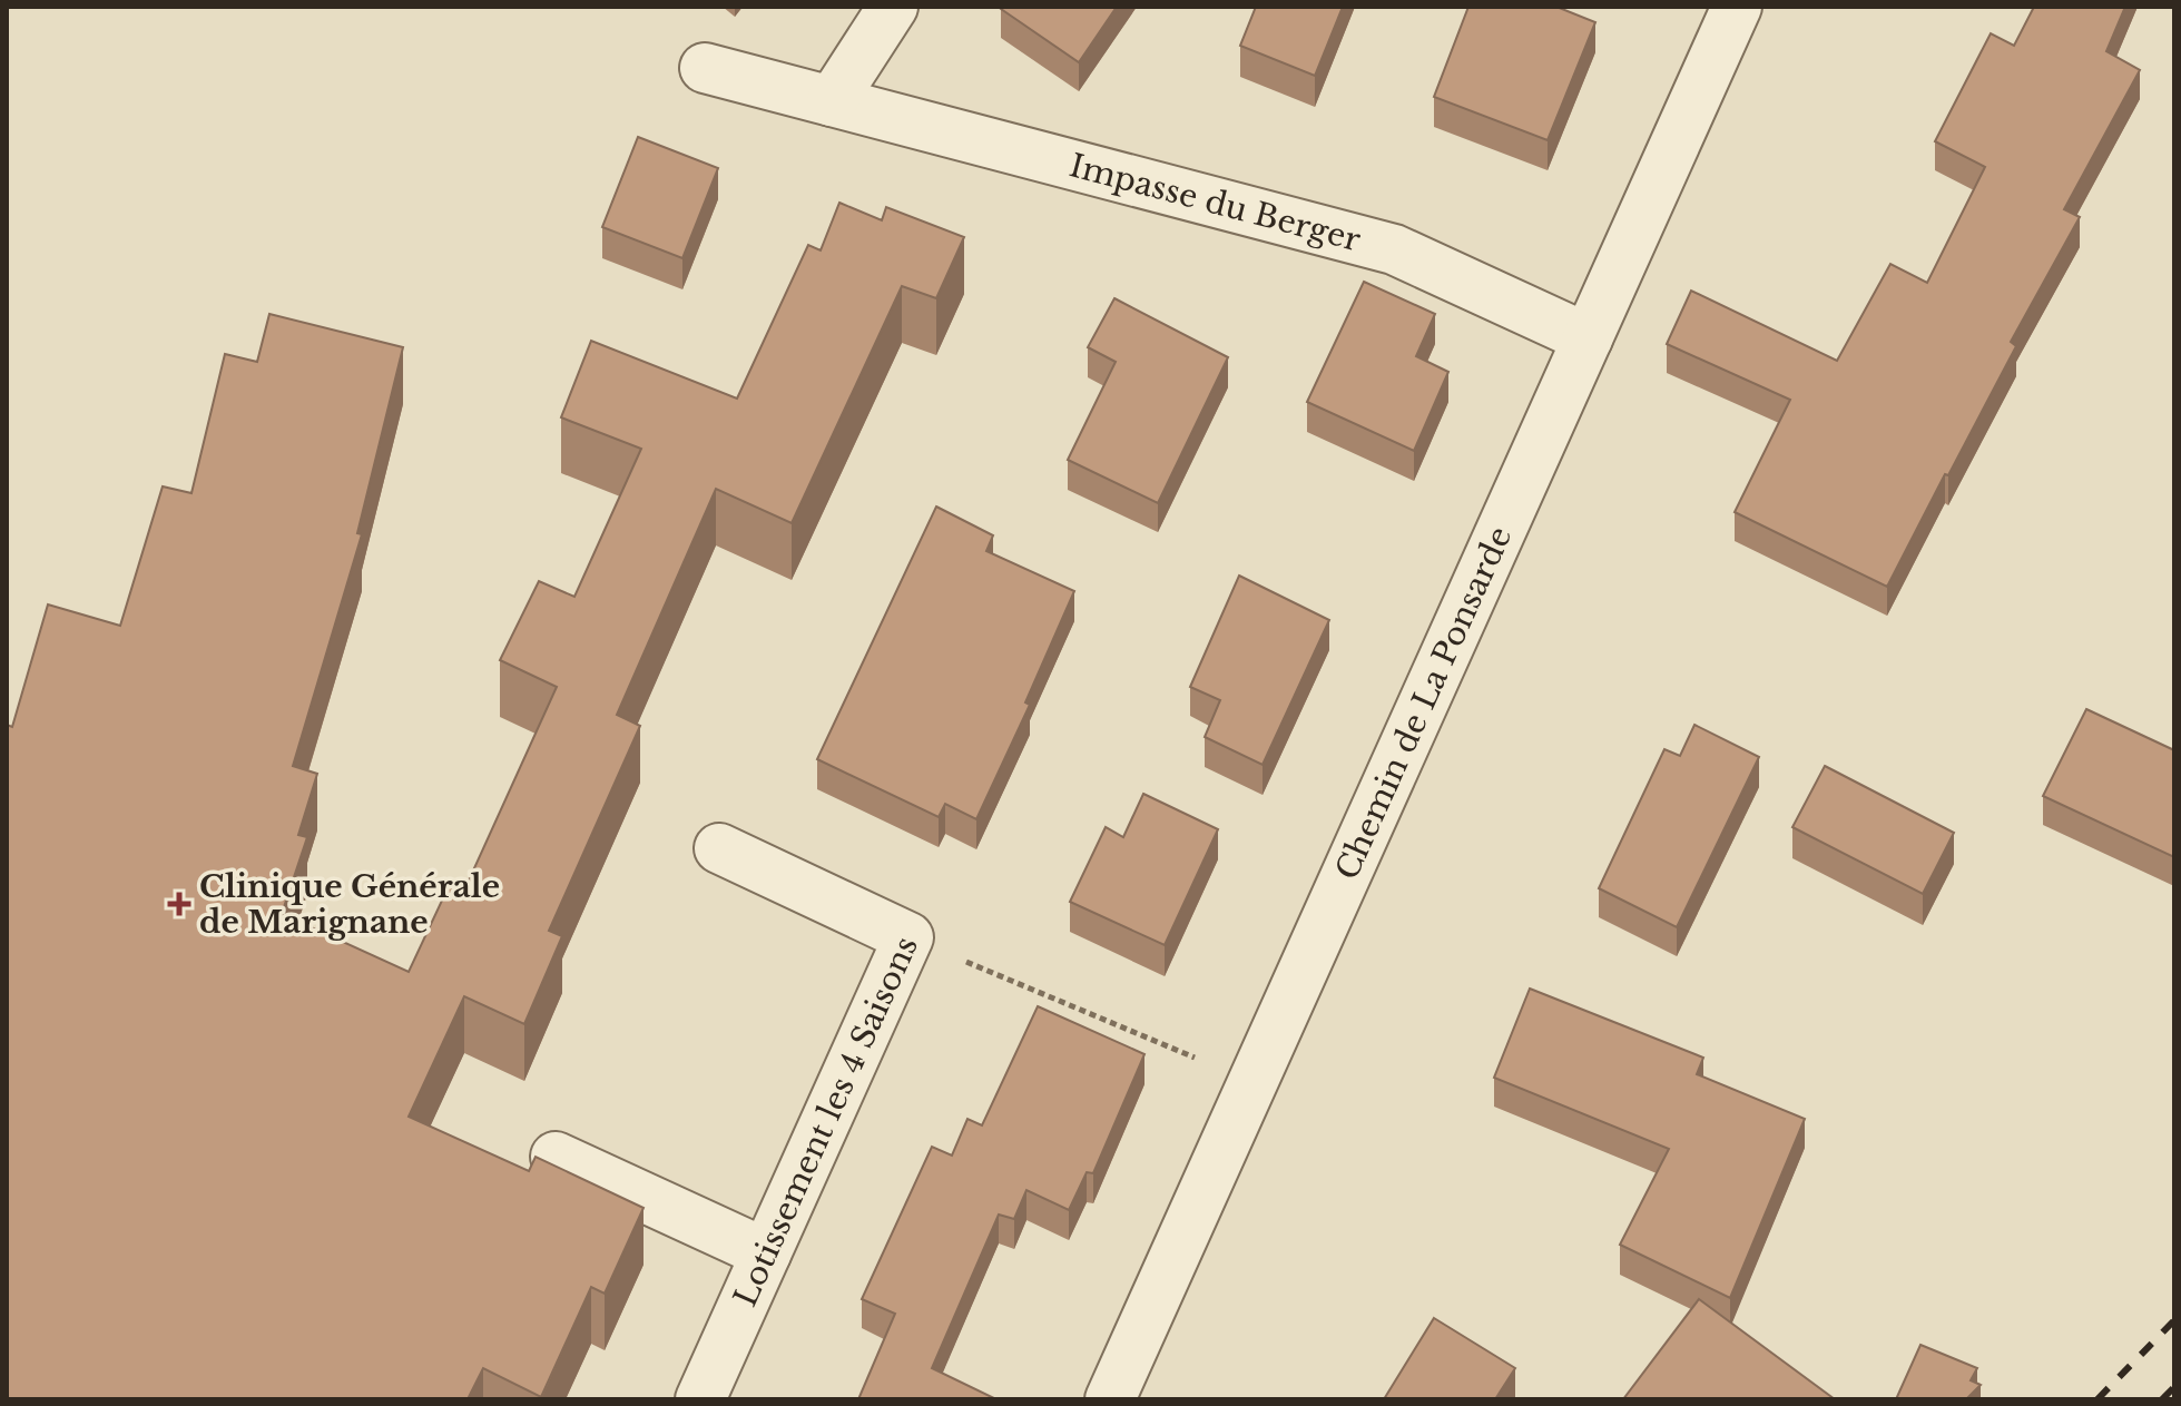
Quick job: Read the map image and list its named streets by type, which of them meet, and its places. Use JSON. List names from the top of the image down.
{
  "streets": {
    "street": ["Impasse du Berger", "Chemin de La Ponsarde", "Lotissement les 4 Saisons"]
  },
  "crossings": [
    ["Impasse du Berger", "Chemin de La Ponsarde"]
  ],
  "places": {
    "health": ["Clinique Générale de Marignane"]
  }
}
